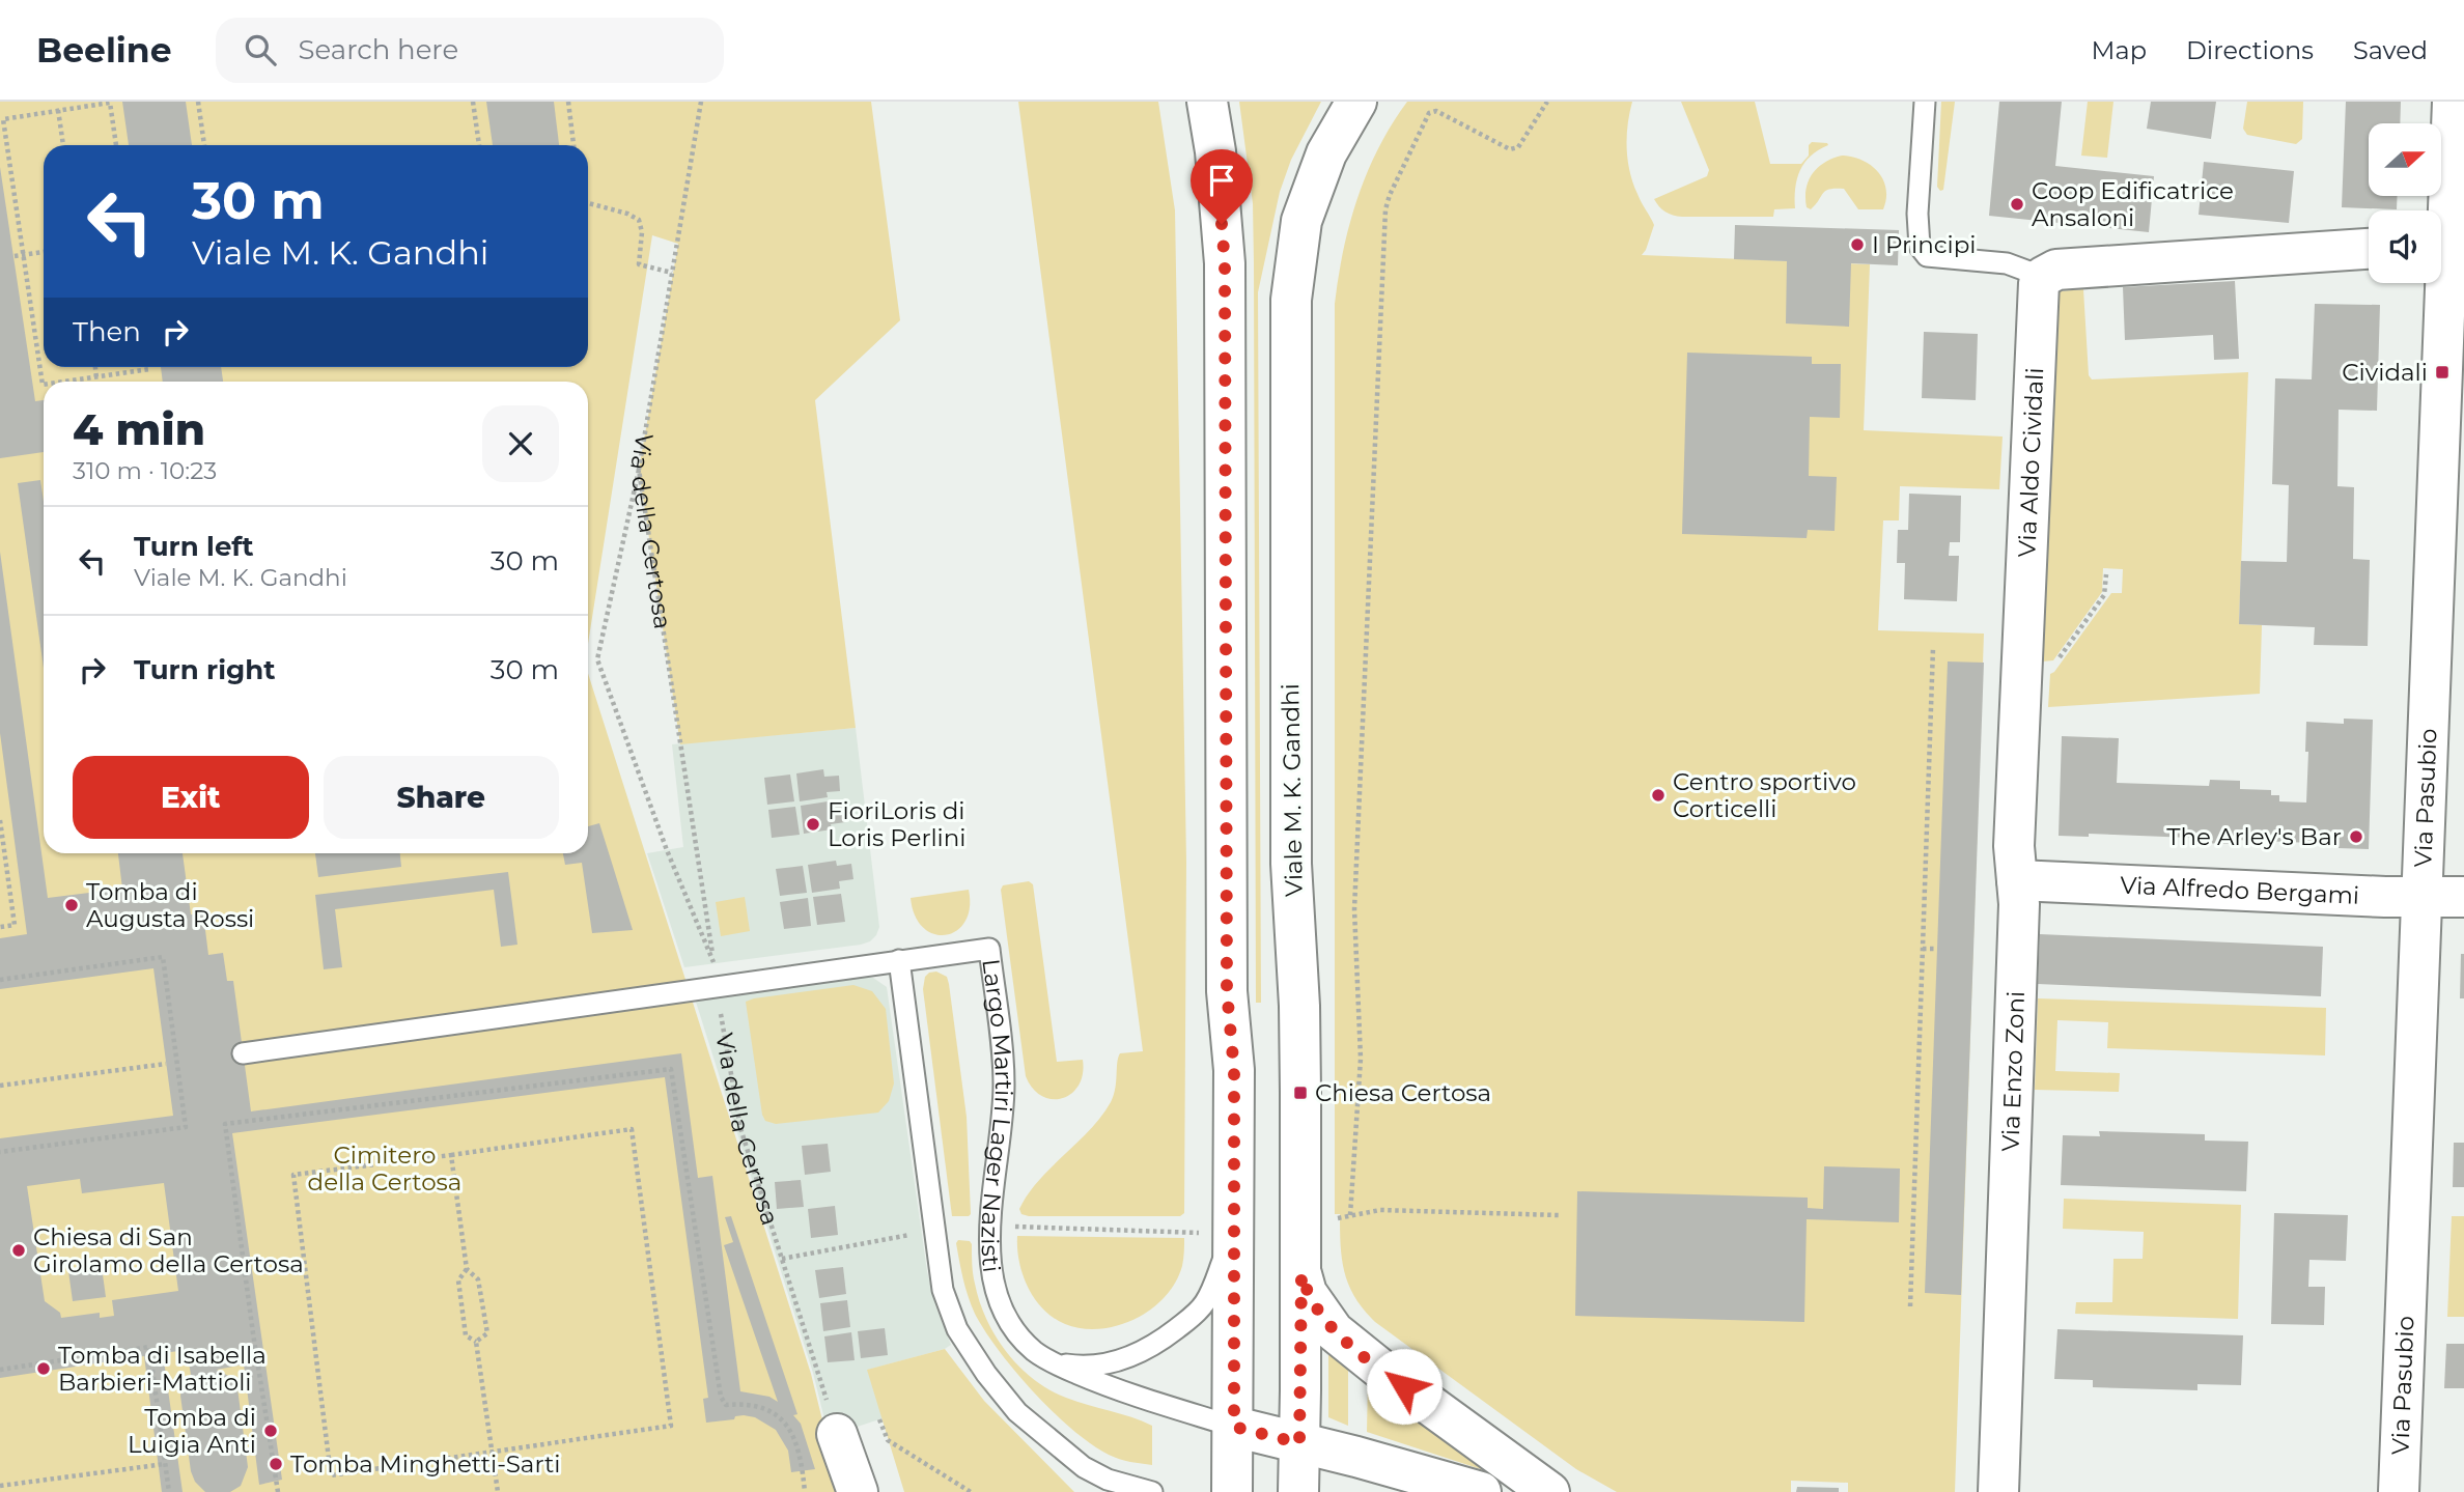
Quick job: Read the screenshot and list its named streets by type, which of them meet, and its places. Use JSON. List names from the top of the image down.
{
  "streets": {
    "street": [
      "Via Aldo Cividali",
      "Viale M. K. Gandhi",
      "Via Pasubio",
      "Via Alfredo Bergami",
      "Via Enzo Zoni",
      "Largo Martiri Lager Nazisti"
    ],
    "path": ["Via della Certosa"]
  },
  "crossings": [
    ["Via Aldo Cividali", "Via Enzo Zoni"],
    ["Viale M. K. Gandhi", "Largo Martiri Lager Nazisti"],
    ["Via Pasubio", "Via Alfredo Bergami"],
    ["Via Alfredo Bergami", "Via Enzo Zoni"]
  ],
  "parks": ["Cimitero della Certosa"],
  "places": {
    "other": [
      "Coop Edificatrice Ansaloni",
      "I Principi",
      "Centro sportivo Corticelli",
      "FioriLoris di Loris Perlini",
      "The Arley's Bar",
      "Tomba di Augusta Rossi",
      "Chiesa di San Girolamo della Certosa",
      "Tomba di Isabella Barbieri-Mattioli",
      "Tomba di Luigia Anti",
      "Tomba Minghetti-Sarti"
    ],
    "transit": ["Cividali", "Chiesa Certosa"]
  },
  "north": "right",
  "page": {
    "header": "Beeline",
    "search": "Search here",
    "nav": ["Map", "Directions", "Saved"],
    "turn": ["30 m", "Viale M. K. Gandhi"],
    "then": "Then",
    "heading": ["4 min", "310 m · 10:23"],
    "list": [
      {
        "name": "Turn left",
        "note": "Viale M. K. Gandhi",
        "value": "30 m"
      },
      {
        "name": "Turn right",
        "value": "30 m"
      }
    ],
    "buttons": ["Exit", "Share"]
  }
}
